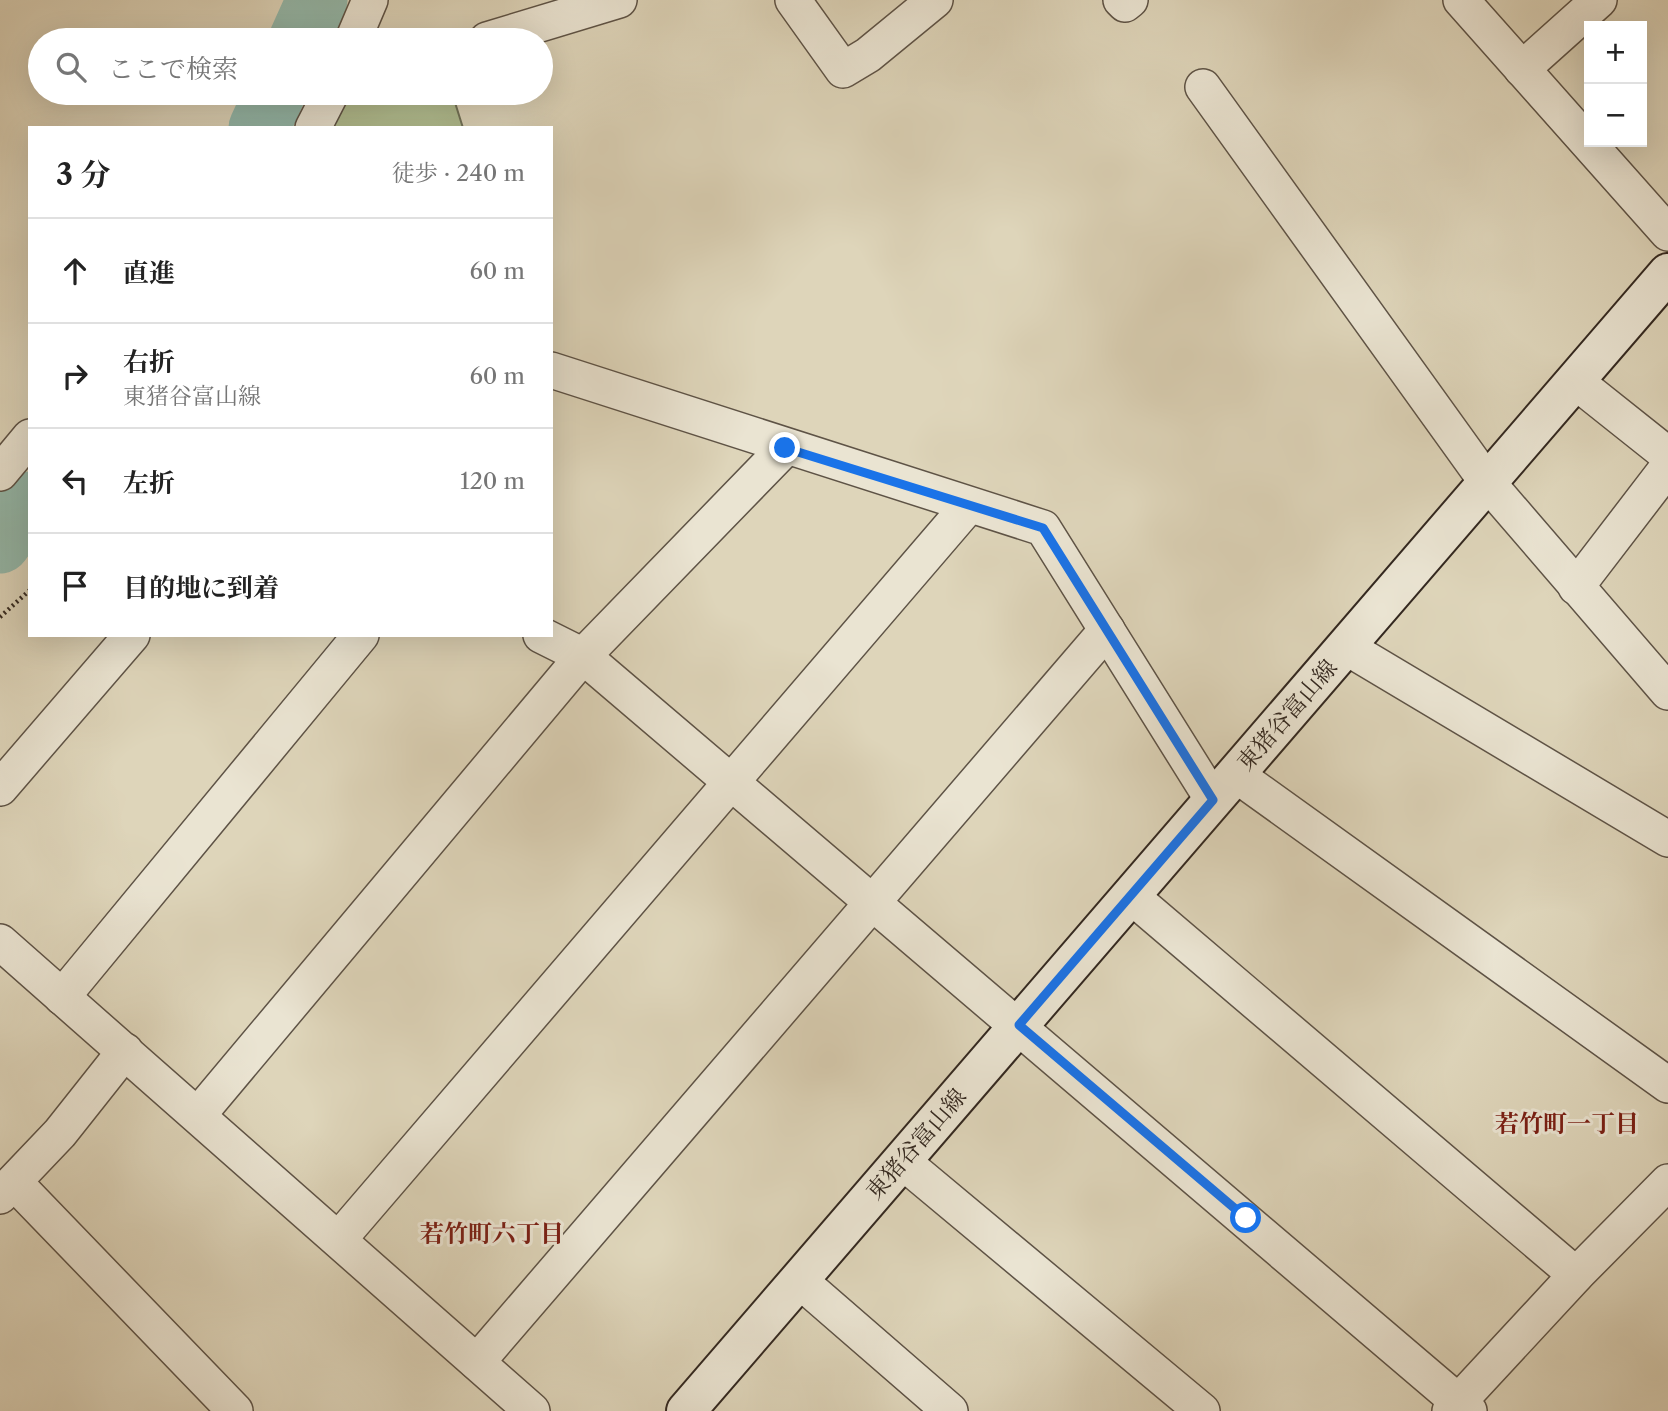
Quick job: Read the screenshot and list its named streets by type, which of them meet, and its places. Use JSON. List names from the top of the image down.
{
  "streets": {
    "main road": ["東猪谷富山線"]
  },
  "districts": ["若竹町一丁目", "若竹町六丁目"],
  "page": {
    "map_buttons": ["+", "−"],
    "search": "ここで検索",
    "heading": ["3 分", "徒歩 · 240 m"],
    "list": [
      ["直進", "60 m"],
      ["右折", "東猪谷富山線", "60 m"],
      ["左折", "120 m"],
      "目的地に到着"
    ]
  }
}
